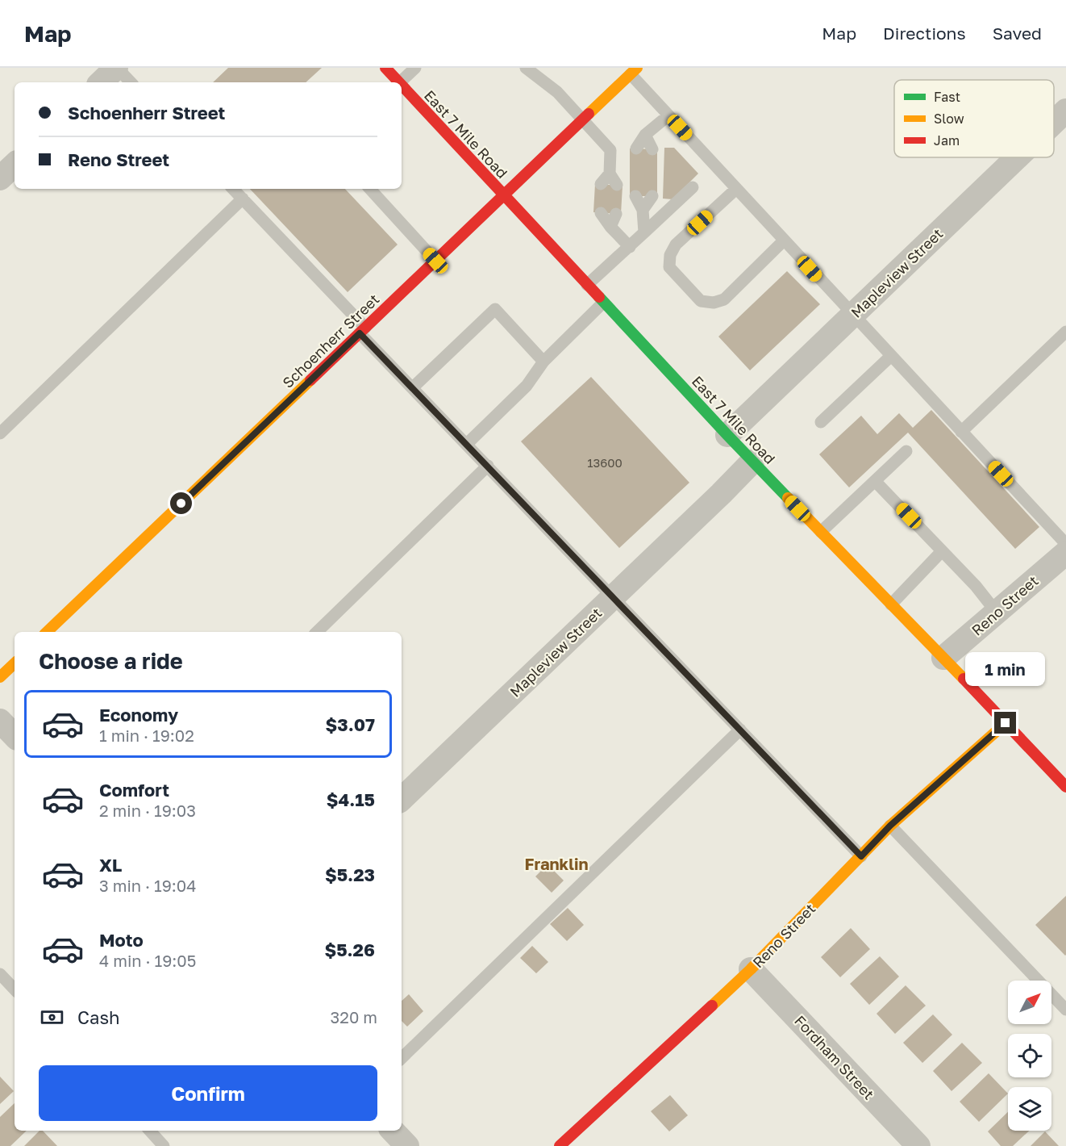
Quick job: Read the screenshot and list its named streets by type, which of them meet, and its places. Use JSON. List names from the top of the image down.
{
  "streets": {
    "street": [
      "East 7 Mile Road",
      "Mapleview Street",
      "Schoenherr Street",
      "Reno Street",
      "Fordham Street"
    ]
  },
  "crossings": [
    ["East 7 Mile Road", "Mapleview Street"],
    ["East 7 Mile Road", "Schoenherr Street"],
    ["East 7 Mile Road", "Reno Street"],
    ["Reno Street", "Fordham Street"]
  ],
  "districts": ["Franklin"],
  "house_numbers": ["13600"],
  "legend": ["Fast", "Slow", "Jam"],
  "north": "top right",
  "page": {
    "header": "Map",
    "nav": ["Map", "Directions", "Saved"],
    "banner": ["Schoenherr Street", "Reno Street"],
    "heading": "Choose a ride",
    "bubble": "1 min",
    "list": [
      {
        "name": "Economy",
        "note": "1 min · 19:02",
        "value": "$3.07"
      },
      {
        "name": "Comfort",
        "note": "2 min · 19:03",
        "value": "$4.15"
      },
      {
        "name": "XL",
        "note": "3 min · 19:04",
        "value": "$5.23"
      },
      {
        "name": "Moto",
        "note": "4 min · 19:05",
        "value": "$5.26"
      }
    ],
    "pay": ["Cash", "320 m"],
    "buttons": "Confirm"
  }
}
